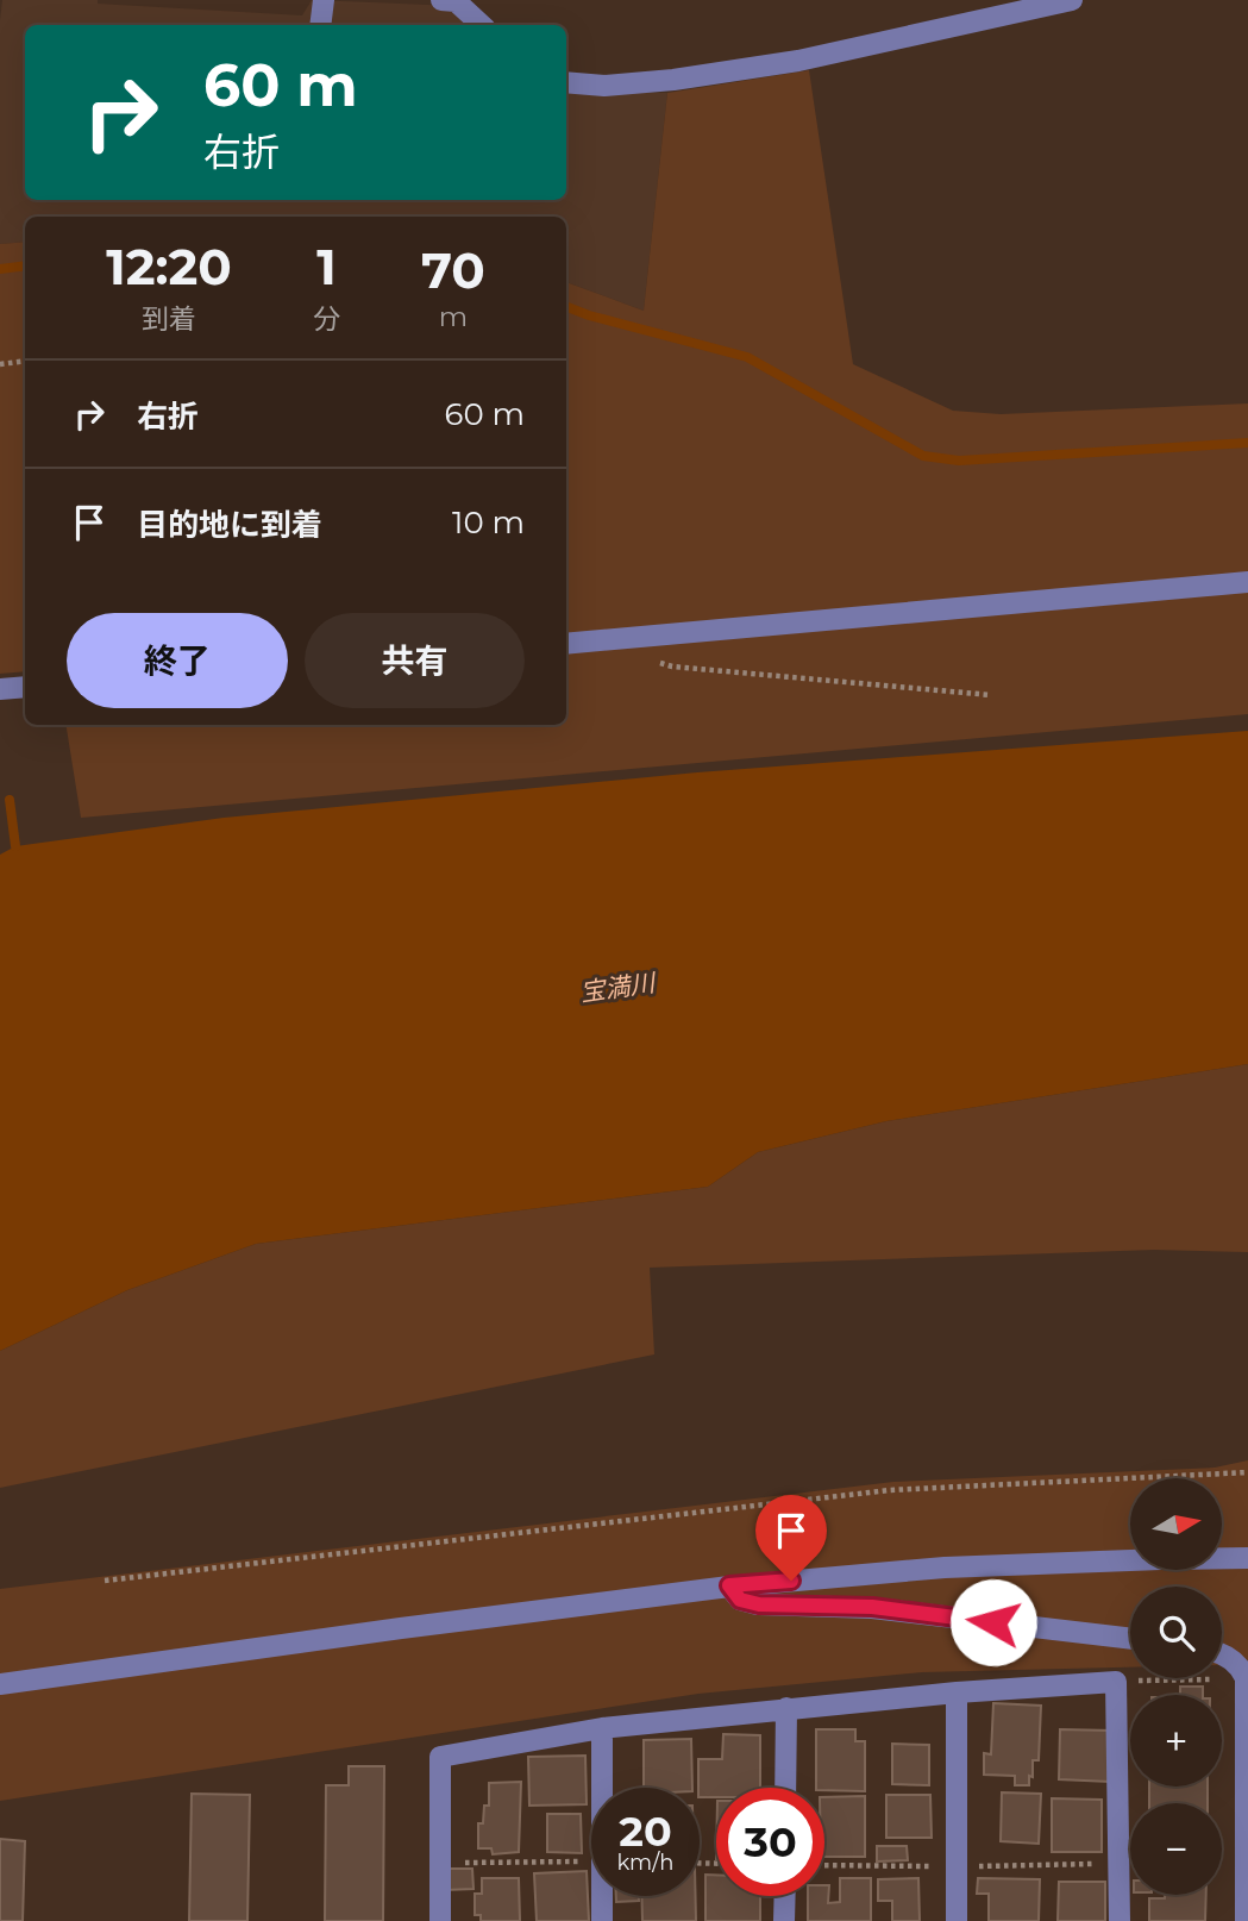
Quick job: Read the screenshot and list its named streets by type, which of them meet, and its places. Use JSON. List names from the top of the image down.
{
  "water": ["宝満川"],
  "north": "right",
  "page": {
    "turn": ["60 m", "右折"],
    "eta": [
      "12:20",
      "到着",
      "1",
      "分",
      "70",
      "m"
    ],
    "list": [
      {
        "name": "右折",
        "value": "60 m"
      },
      {
        "name": "目的地に到着",
        "value": "10 m"
      }
    ],
    "buttons": ["終了", "共有"],
    "map_buttons": ["+", "−"],
    "speed": "20 km/h",
    "limit": "30"
  }
}
